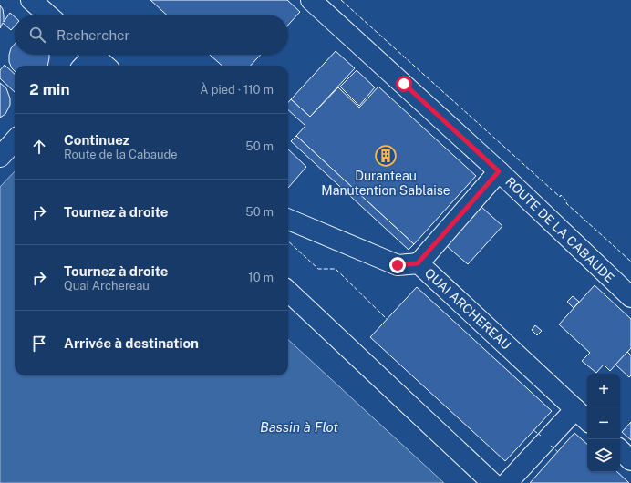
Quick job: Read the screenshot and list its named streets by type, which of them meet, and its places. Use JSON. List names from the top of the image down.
{
  "streets": {
    "street": ["ROUTE DE LA CABAUDE", "QUAI ARCHEREAU"]
  },
  "water": ["Bassin à Flot"],
  "places": {
    "building": ["Duranteau Manutention Sablaise"]
  },
  "page": {
    "search": "Rechercher",
    "heading": ["2 min", "À pied · 110 m"],
    "list": [
      ["Continuez", "Route de la Cabaude", "50 m"],
      ["Tournez à droite", "50 m"],
      ["Tournez à droite", "Quai Archereau", "10 m"],
      "Arrivée à destination"
    ],
    "map_buttons": ["+", "−"]
  }
}
